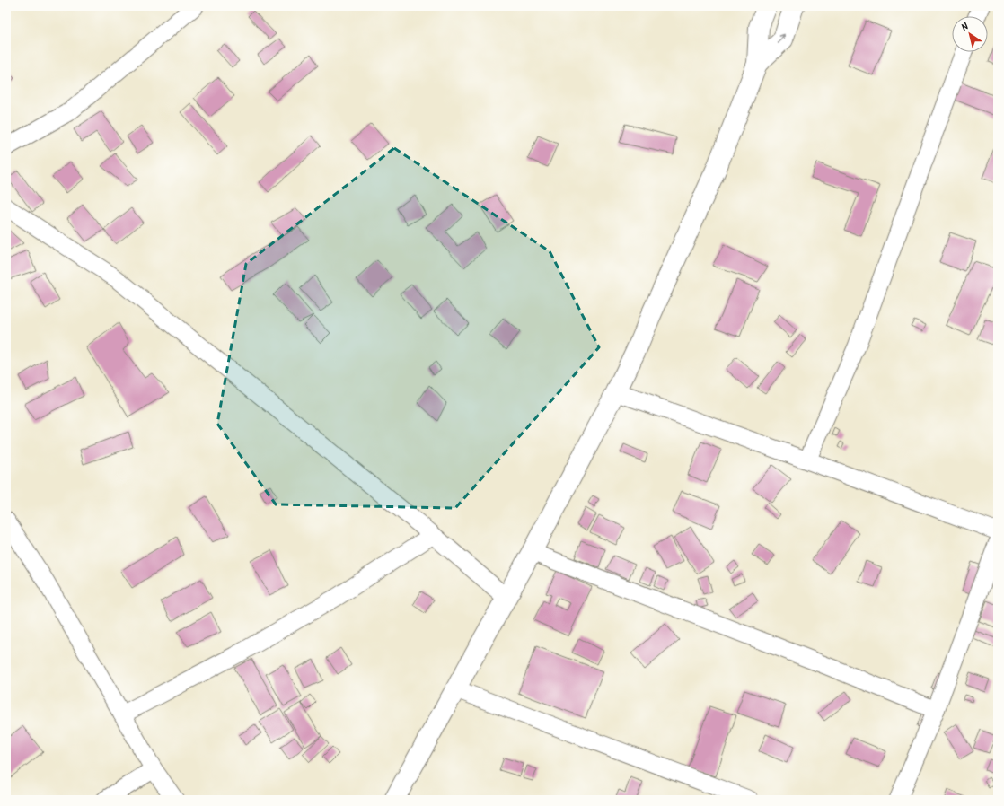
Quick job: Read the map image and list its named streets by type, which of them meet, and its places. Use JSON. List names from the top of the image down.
{
  "north": "top left"
}
